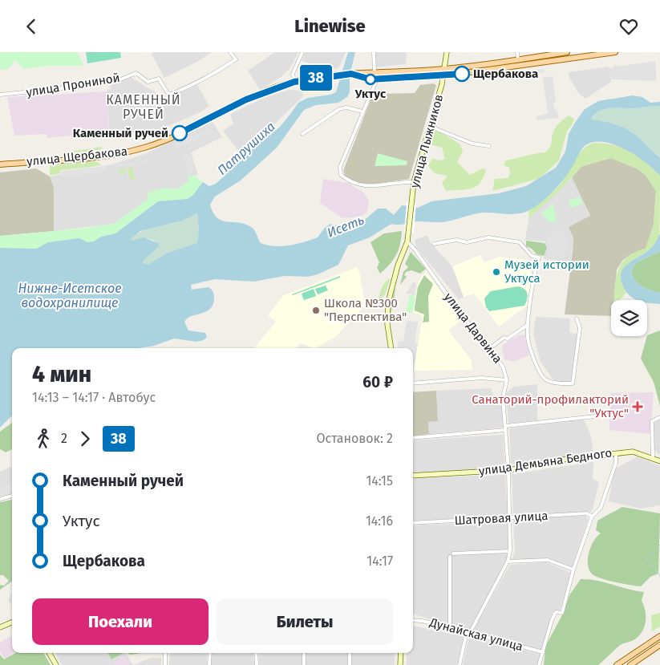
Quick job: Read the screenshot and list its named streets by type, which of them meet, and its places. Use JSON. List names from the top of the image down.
{
  "streets": {
    "main road": ["улица Щербакова"],
    "street": [
      "улица Прониной",
      "улица Лыжников",
      "улица Дарвина",
      "улица Демьяна Бедного",
      "Шатровая улица",
      "Дунайская улица"
    ]
  },
  "crossings": [
    ["улица Лыжников", "улица Щербакова"],
    ["улица Лыжников", "улица Дарвина"]
  ],
  "districts": ["КАМЕННЫЙ РУЧЕЙ"],
  "water": ["Патрушиха", "Исеть", "Нижне-Исетское водохранилище"],
  "places": {
    "other": [
      "Щербакова",
      "Уктус",
      "Каменный ручей",
      "Музей истории Уктуса",
      "Школа №300 \"Перспектива\""
    ],
    "health": ["Санаторий-профилакторий \"Уктус\""]
  },
  "lines": ["bus line 38"],
  "page": {
    "header": "Linewise",
    "on_map": "38",
    "heading": ["4 мин", "14:13 – 14:17 · Автобус", "60 ₽"],
    "legs": ["2", "38", "Остановок: 2"],
    "list": [
      {
        "name": "Каменный ручей",
        "value": "14:15"
      },
      {
        "name": "Уктус",
        "value": "14:16"
      },
      {
        "name": "Щербакова",
        "value": "14:17"
      }
    ],
    "buttons": ["Поехали", "Билеты"]
  }
}
